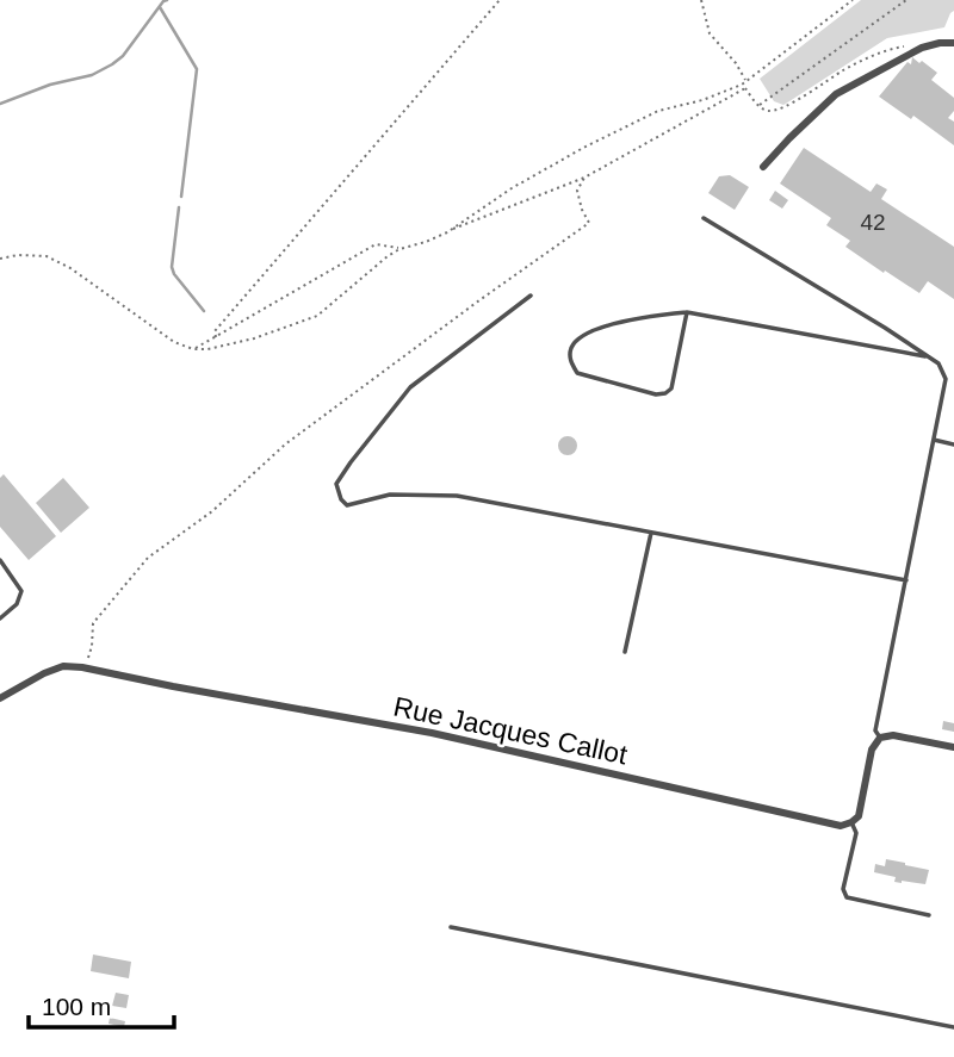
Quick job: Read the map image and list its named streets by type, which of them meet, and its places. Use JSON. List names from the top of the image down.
{
  "streets": {
    "street": ["Rue Jacques Callot"]
  },
  "house_numbers": ["42"],
  "scale_bar": "100 m"
}
